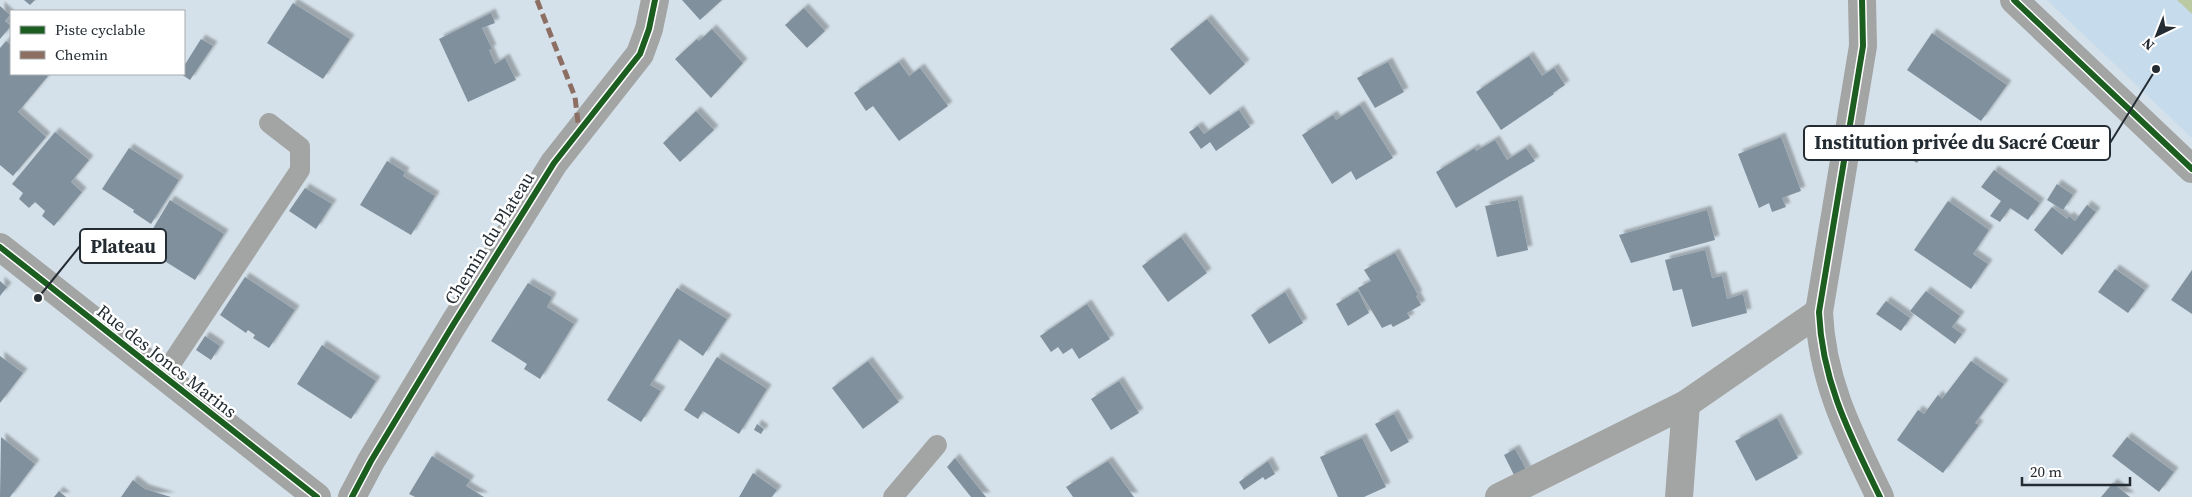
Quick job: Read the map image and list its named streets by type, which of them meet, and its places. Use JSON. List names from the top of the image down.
{
  "streets": {
    "street": ["Chemin du Plateau", "Rue des Joncs Marins"]
  },
  "places": ["Institution privée du Sacré Cœur", "Plateau"],
  "legend": ["Piste cyclable", "Chemin"],
  "scale_bar": "20 m",
  "north": "bottom left"
}
